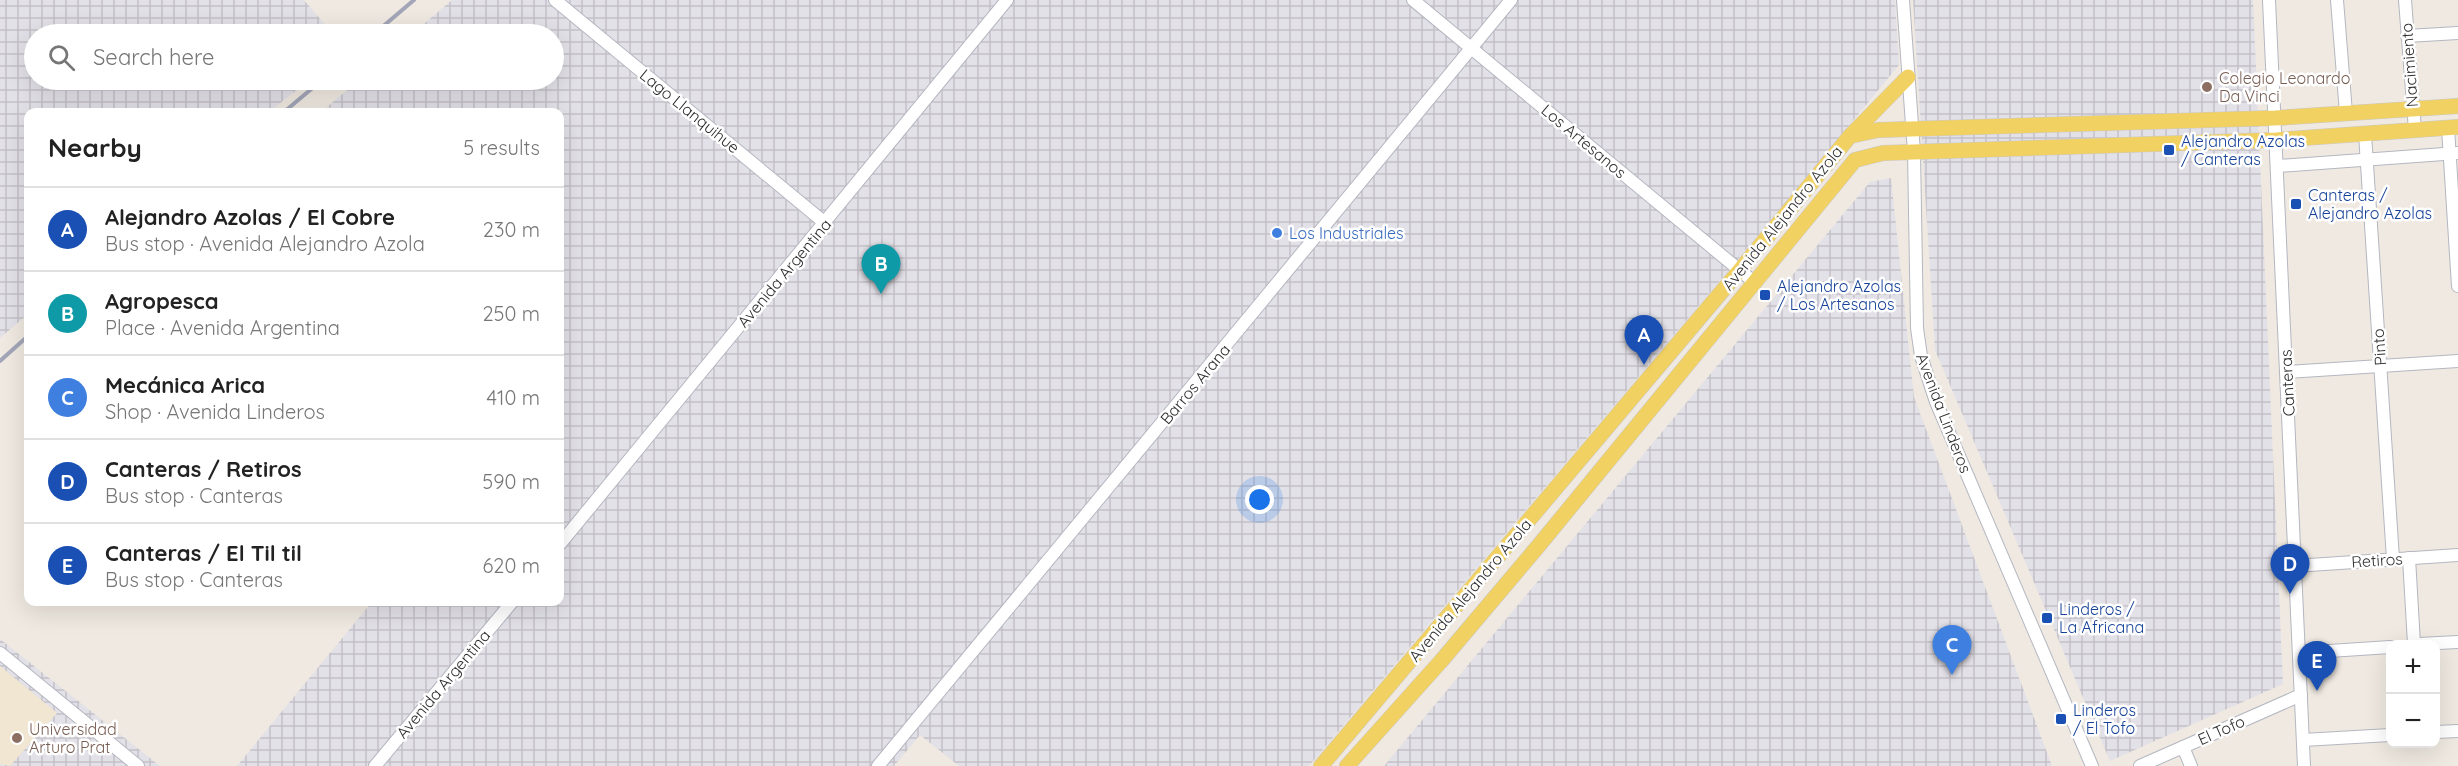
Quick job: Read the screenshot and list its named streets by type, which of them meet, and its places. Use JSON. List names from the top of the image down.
{
  "streets": {
    "main road": ["Avenida Alejandro Azola"],
    "street": [
      "Nacimiento",
      "Lago Llanquihue",
      "Los Artesanos",
      "Avenida Argentina",
      "Pinto",
      "Canteras",
      "Barros Arana",
      "Avenida Linderos",
      "Retiros",
      "El Tofo"
    ]
  },
  "crossings": [
    ["Nacimiento", "Avenida Alejandro Azola"],
    ["Lago Llanquihue", "Avenida Argentina"],
    ["Los Artesanos", "Avenida Alejandro Azola"],
    ["Los Artesanos", "Barros Arana"],
    ["Avenida Alejandro Azola", "Pinto"],
    ["Avenida Alejandro Azola", "Canteras"],
    ["Avenida Alejandro Azola", "Avenida Linderos"],
    ["Pinto", "Retiros"],
    ["Canteras", "Retiros"],
    ["Canteras", "El Tofo"]
  ],
  "places": {
    "other": ["Colegio Leonardo Da Vinci", "Los Industriales", "Universidad Arturo Prat"],
    "transit": [
      "Alejandro Azolas / Canteras",
      "Canteras / Alejandro Azolas",
      "Alejandro Azolas / Los Artesanos",
      "Linderos / La Africana",
      "Linderos / El Tofo"
    ]
  },
  "page": {
    "search": "Search here",
    "heading": ["Nearby", "5 results"],
    "list": [
      {
        "mark": "A",
        "name": "Alejandro Azolas / El Cobre",
        "note": "Bus stop · Avenida Alejandro Azola",
        "value": "230 m"
      },
      {
        "mark": "B",
        "name": "Agropesca",
        "note": "Place · Avenida Argentina",
        "value": "250 m"
      },
      {
        "mark": "C",
        "name": "Mecánica Arica",
        "note": "Shop · Avenida Linderos",
        "value": "410 m"
      },
      {
        "mark": "D",
        "name": "Canteras / Retiros",
        "note": "Bus stop · Canteras",
        "value": "590 m"
      },
      {
        "mark": "E",
        "name": "Canteras / El Til til",
        "note": "Bus stop · Canteras",
        "value": "620 m"
      }
    ],
    "pins": [
      "B",
      "A",
      "D",
      "C",
      "E"
    ],
    "map_buttons": ["+", "−"]
  }
}
